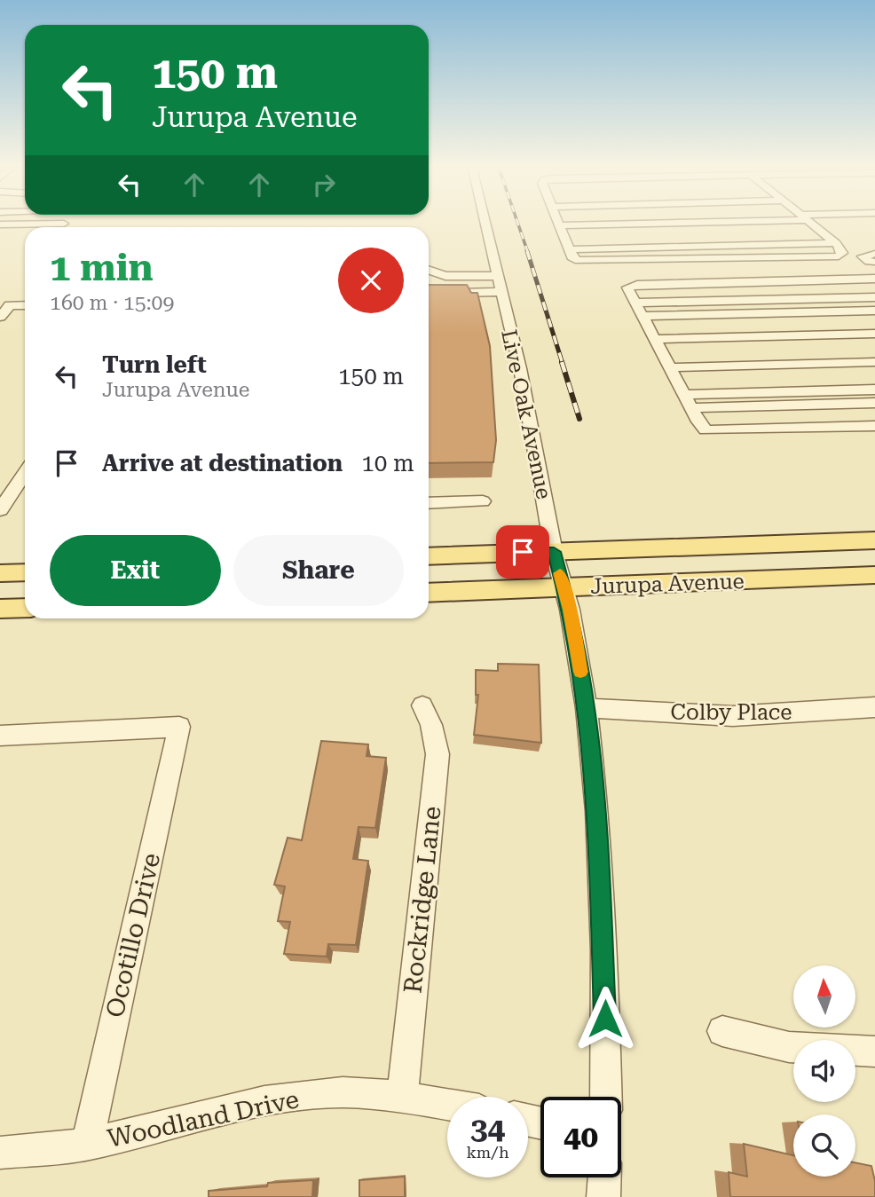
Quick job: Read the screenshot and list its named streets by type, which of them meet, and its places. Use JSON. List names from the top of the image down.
{
  "streets": {
    "main road": ["Jurupa Avenue"],
    "street": [
      "Live Oak Avenue",
      "Colby Place",
      "Rockridge Lane",
      "Ocotillo Drive",
      "Woodland Drive"
    ]
  },
  "crossings": [
    ["Live Oak Avenue", "Jurupa Avenue"],
    ["Live Oak Avenue", "Colby Place"],
    ["Rockridge Lane", "Woodland Drive"],
    ["Ocotillo Drive", "Woodland Drive"]
  ],
  "north": "top",
  "page": {
    "turn": ["150 m", "Jurupa Avenue"],
    "heading": ["1 min", "160 m · 15:09"],
    "list": [
      {
        "name": "Turn left",
        "note": "Jurupa Avenue",
        "value": "150 m"
      },
      {
        "name": "Arrive at destination",
        "value": "10 m"
      }
    ],
    "buttons": ["Exit", "Share"],
    "speed": "34 km/h",
    "limit": "40"
  }
}
